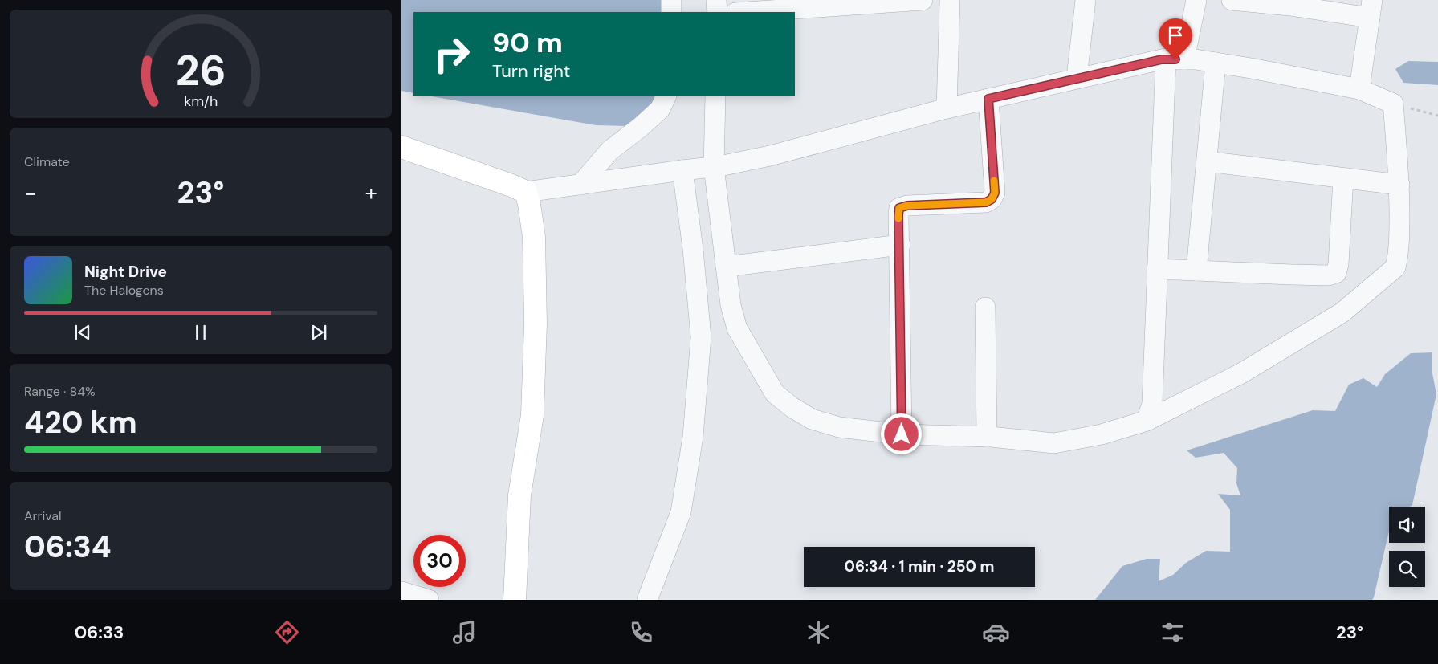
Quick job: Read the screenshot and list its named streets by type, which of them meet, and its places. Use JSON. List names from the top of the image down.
{
  "page": {
    "turn": ["90 m", "Turn right"],
    "tile": [
      "Climate",
      ["Range · 84%", "420 km"],
      ["Arrival", "06:34"]
    ],
    "heat": ["−", "23°", "+"],
    "song": ["Night Drive", "The Halogens"],
    "limit": "30",
    "trip": "06:34 · 1 min · 250 m",
    "tabs": ["06:33", "23°"],
    "gauge": ["26", "km/h"]
  }
}
